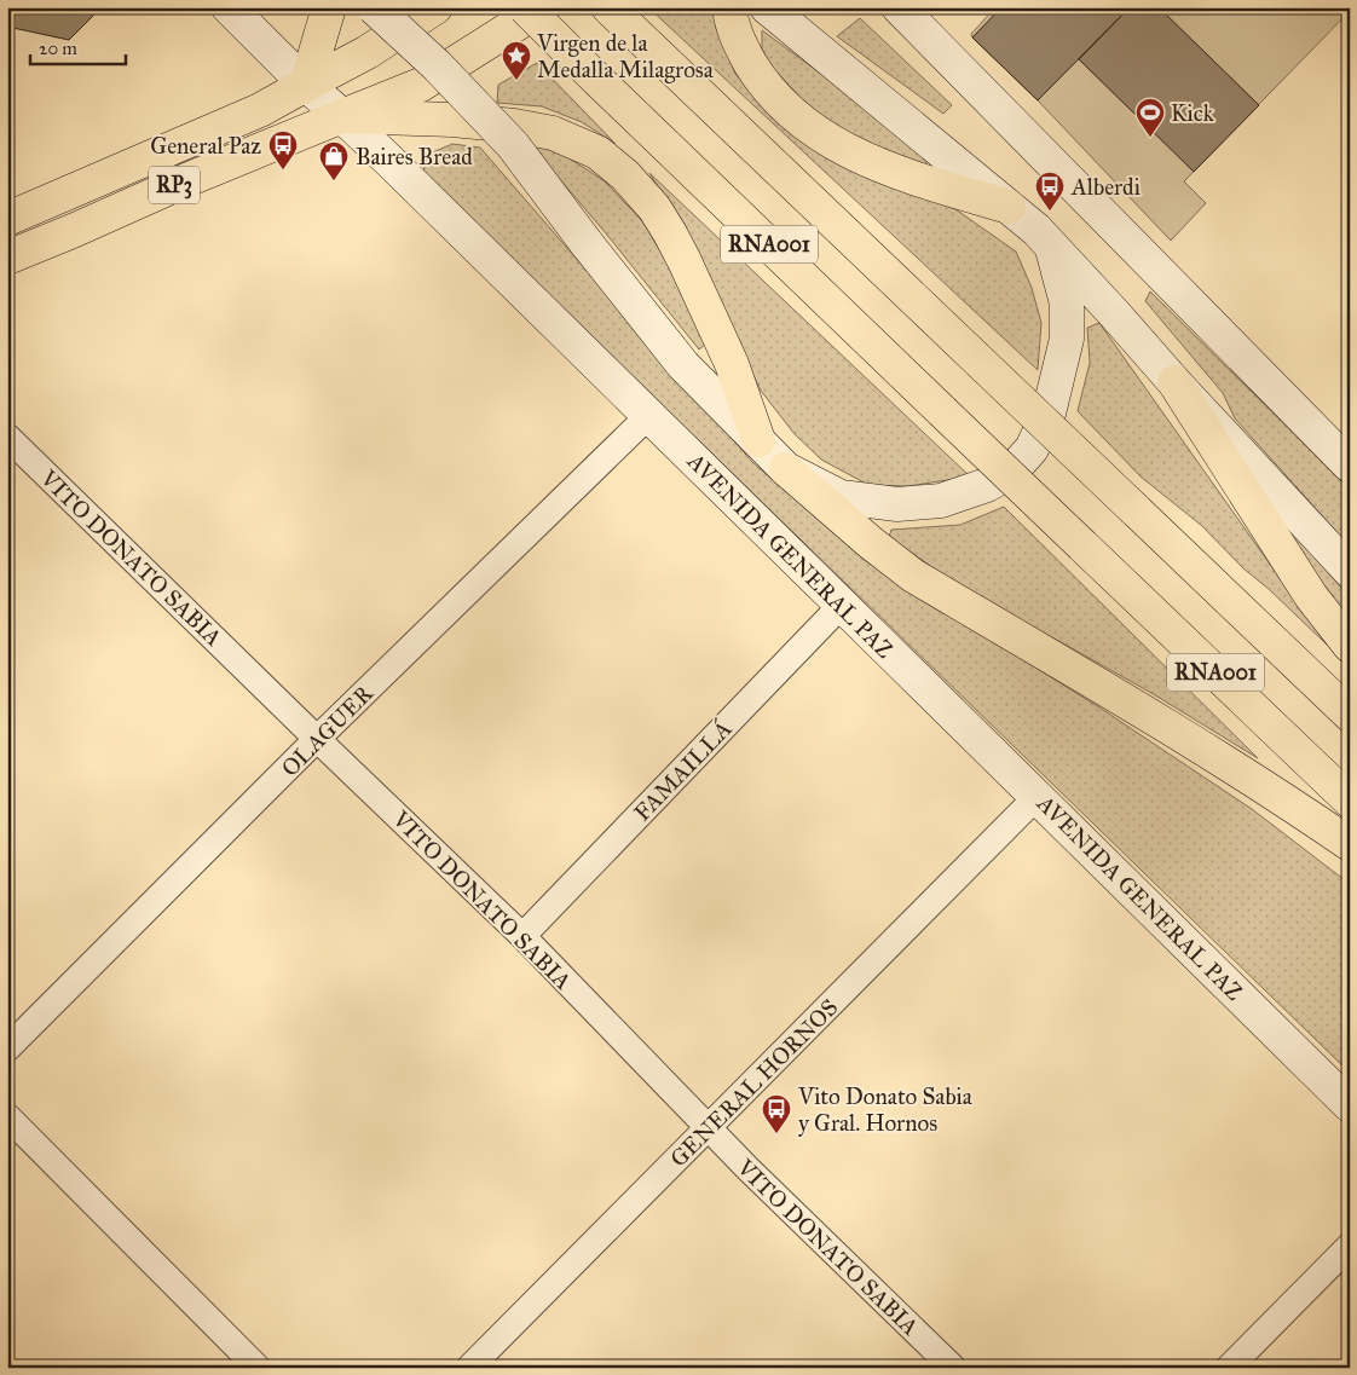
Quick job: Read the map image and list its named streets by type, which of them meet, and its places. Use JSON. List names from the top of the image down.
{
  "streets": {
    "main road": ["RP3", "RNA001"],
    "street": [
      "AVENIDA GENERAL PAZ",
      "VITO DONATO SABIA",
      "OLAGUER",
      "FAMAILLÁ",
      "GENERAL HORNOS"
    ]
  },
  "crossings": [
    ["RP3", "AVENIDA GENERAL PAZ"],
    ["AVENIDA GENERAL PAZ", "OLAGUER"],
    ["AVENIDA GENERAL PAZ", "FAMAILLÁ"],
    ["AVENIDA GENERAL PAZ", "GENERAL HORNOS"],
    ["VITO DONATO SABIA", "OLAGUER"],
    ["VITO DONATO SABIA", "FAMAILLÁ"],
    ["VITO DONATO SABIA", "GENERAL HORNOS"]
  ],
  "places": {
    "place": ["Virgen de la Medalla Milagrosa"],
    "sports": ["Kick"],
    "bus stop": ["General Paz", "Alberdi", "Vito Donato Sabia y Gral. Hornos"],
    "shop": ["Baires Bread"]
  },
  "scale_bar": "20 m"
}
